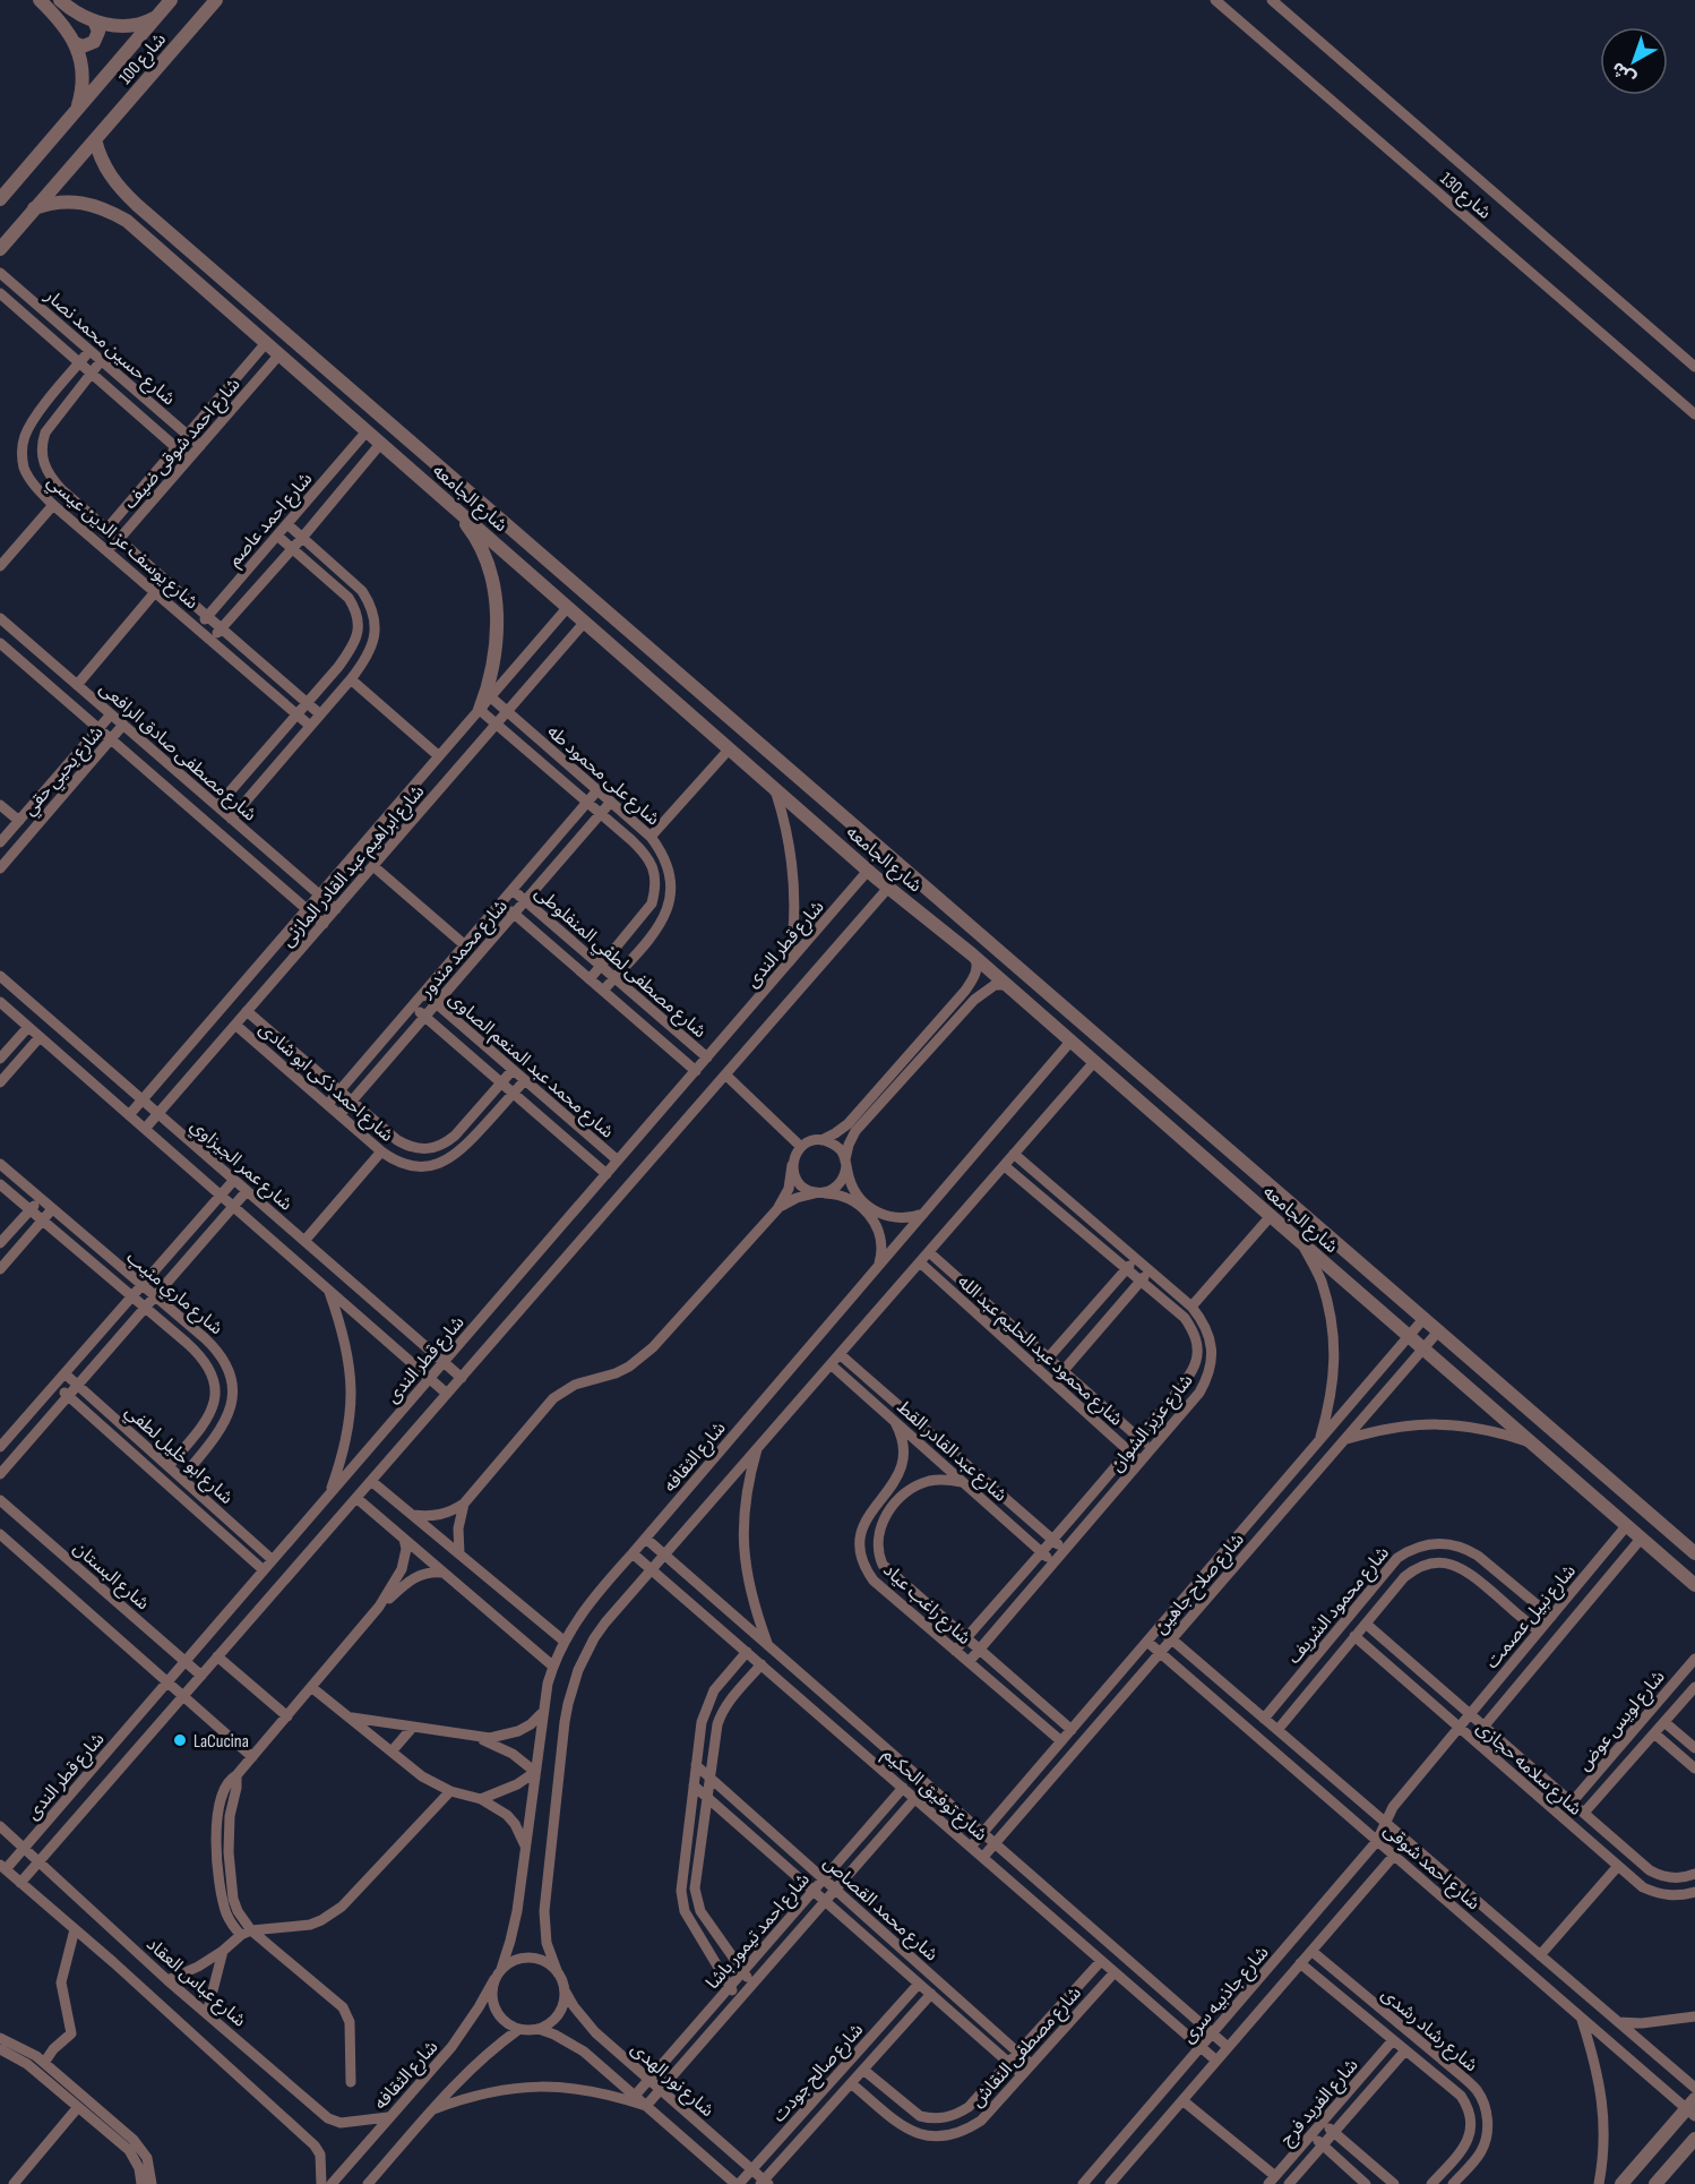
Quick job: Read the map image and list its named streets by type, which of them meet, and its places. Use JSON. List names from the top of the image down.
{
  "streets": {
    "street": [
      "شارع 100",
      "شارع 130",
      "شارع حسين محمد نصار",
      "شارع احمد شوقى ضيف",
      "شارع الجامعه",
      "شارع احمد عاصم",
      "شارع يوسف عز الدين عيسي",
      "شارع مصطفى صادق الرافعى",
      "شارع يحيي حقي",
      "شارع على محمود طه",
      "شارع ابراهيم عبد القادر المازنى",
      "شارع قطر الندى",
      "شارع محمد مندور",
      "شارع مصطفى لطفي المنفلوطى",
      "شارع محمد عبد المنعم الصاوى",
      "شارع احمد ذكى ابو شادى",
      "شارع عمر الجيزاوي",
      "شارع ماري منيب",
      "شارع محمود عبد الحليم عبد الله",
      "شارع عزيز الشوان",
      "شارع عبد القادر القط",
      "شارع ابو خليل لطفي",
      "شارع الثقافه",
      "شارع البستان",
      "شارع صلاح جاهين",
      "شارع راغب عياد",
      "شارع محمود الشريف",
      "شارع نبيل عصمت",
      "شارع لويس عوض",
      "شارع سلامه حجازى",
      "شارع توفيق الحكيم",
      "شارع احمد شوقى",
      "شارع محمد القصاص",
      "شارع احمد تيمور باشا",
      "شارع عباس العقاد",
      "شارع جاذبيه سرى",
      "شارع رشاد رشدى",
      "شارع مصطفى النقاش",
      "شارع صالح جودت",
      "شارع نور الهدى",
      "شارع الفريد فرج"
    ]
  },
  "crossings": [
    ["شارع 100", "شارع الجامعه"],
    ["شارع حسين محمد نصار", "شارع احمد شوقى ضيف"],
    ["شارع حسين محمد نصار", "شارع يوسف عز الدين عيسي"],
    ["شارع احمد شوقى ضيف", "شارع الجامعه"],
    ["شارع احمد شوقى ضيف", "شارع يوسف عز الدين عيسي"],
    ["شارع الجامعه", "شارع احمد عاصم"],
    ["شارع الجامعه", "شارع ابراهيم عبد القادر المازنى"],
    ["شارع الجامعه", "شارع قطر الندى"],
    ["شارع الجامعه", "شارع الثقافه"],
    ["شارع الجامعه", "شارع صلاح جاهين"],
    ["شارع الجامعه", "شارع نبيل عصمت"],
    ["شارع احمد عاصم", "شارع يوسف عز الدين عيسي"],
    ["شارع مصطفى صادق الرافعى", "شارع يحيي حقي"],
    ["شارع مصطفى صادق الرافعى", "شارع ابراهيم عبد القادر المازنى"],
    ["شارع على محمود طه", "شارع ابراهيم عبد القادر المازنى"],
    ["شارع على محمود طه", "شارع محمد مندور"],
    ["شارع على محمود طه", "شارع مصطفى لطفي المنفلوطى"],
    ["شارع ابراهيم عبد القادر المازنى", "شارع احمد ذكى ابو شادى"],
    ["شارع ابراهيم عبد القادر المازنى", "شارع عمر الجيزاوي"],
    ["شارع قطر الندى", "شارع مصطفى لطفي المنفلوطى"],
    ["شارع قطر الندى", "شارع محمد عبد المنعم الصاوى"],
    ["شارع قطر الندى", "شارع عمر الجيزاوي"],
    ["شارع قطر الندى", "شارع ابو خليل لطفي"],
    ["شارع قطر الندى", "شارع البستان"],
    ["شارع قطر الندى", "شارع عباس العقاد"],
    ["شارع محمد مندور", "شارع مصطفى لطفي المنفلوطى"],
    ["شارع محمد مندور", "شارع محمد عبد المنعم الصاوى"],
    ["شارع محمد مندور", "شارع احمد ذكى ابو شادى"],
    ["شارع محمد عبد المنعم الصاوى", "شارع احمد ذكى ابو شادى"],
    ["شارع ماري منيب", "شارع ابو خليل لطفي"],
    ["شارع محمود عبد الحليم عبد الله", "شارع عزيز الشوان"],
    ["شارع عزيز الشوان", "شارع عبد القادر القط"],
    ["شارع عزيز الشوان", "شارع راغب عياد"],
    ["شارع عبد القادر القط", "شارع راغب عياد"],
    ["شارع الثقافه", "شارع توفيق الحكيم"],
    ["شارع الثقافه", "شارع عباس العقاد"],
    ["شارع الثقافه", "شارع نور الهدى"],
    ["شارع صلاح جاهين", "شارع راغب عياد"],
    ["شارع صلاح جاهين", "شارع توفيق الحكيم"],
    ["شارع صلاح جاهين", "شارع احمد شوقى"],
    ["شارع محمود الشريف", "شارع نبيل عصمت"],
    ["شارع محمود الشريف", "شارع سلامه حجازى"],
    ["شارع محمود الشريف", "شارع احمد شوقى"],
    ["شارع نبيل عصمت", "شارع سلامه حجازى"],
    ["شارع نبيل عصمت", "شارع احمد شوقى"],
    ["شارع نبيل عصمت", "شارع جاذبيه سرى"],
    ["شارع لويس عوض", "شارع سلامه حجازى"],
    ["شارع توفيق الحكيم", "شارع احمد تيمور باشا"],
    ["شارع توفيق الحكيم", "شارع جاذبيه سرى"],
    ["شارع توفيق الحكيم", "شارع مصطفى النقاش"],
    ["شارع احمد شوقى", "شارع جاذبيه سرى"],
    ["شارع محمد القصاص", "شارع احمد تيمور باشا"],
    ["شارع محمد القصاص", "شارع مصطفى النقاش"],
    ["شارع محمد القصاص", "شارع صالح جودت"],
    ["شارع احمد تيمور باشا", "شارع نور الهدى"],
    ["شارع جاذبيه سرى", "شارع رشاد رشدى"],
    ["شارع رشاد رشدى", "شارع الفريد فرج"],
    ["شارع صالح جودت", "شارع نور الهدى"]
  ],
  "places": ["LaCucina"],
  "north": "bottom left"
}
